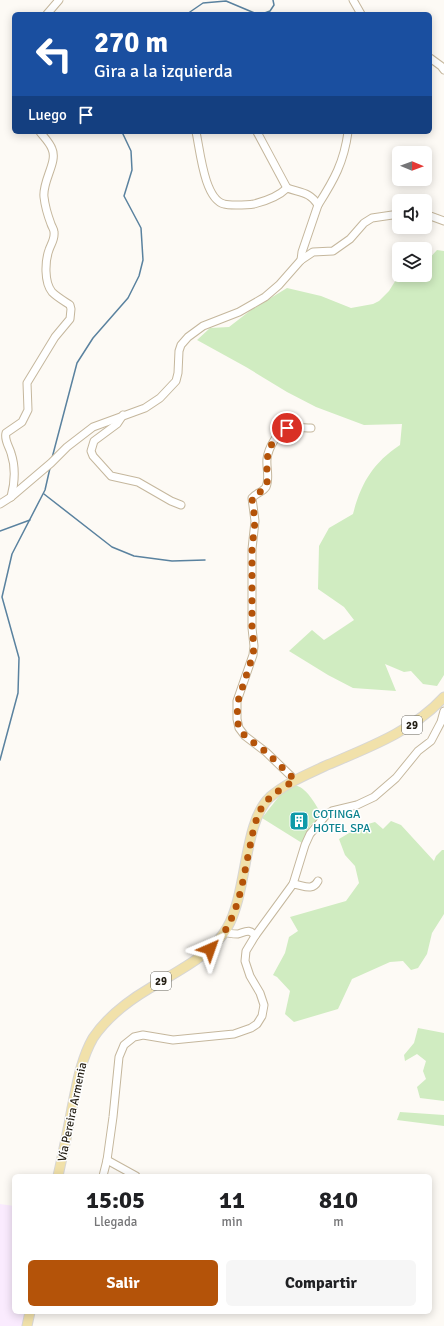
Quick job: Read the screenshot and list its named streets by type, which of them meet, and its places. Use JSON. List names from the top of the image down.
{
  "streets": {
    "main road": ["29", "Vía Pereira Armenia"]
  },
  "places": {
    "building": ["COTINGA HOTEL SPA"]
  },
  "north": "right",
  "page": {
    "turn": ["270 m", "Gira a la izquierda"],
    "then": "Luego",
    "eta": [
      "15:05",
      "Llegada",
      "11",
      "min",
      "810",
      "m"
    ],
    "buttons": ["Salir", "Compartir"]
  }
}
